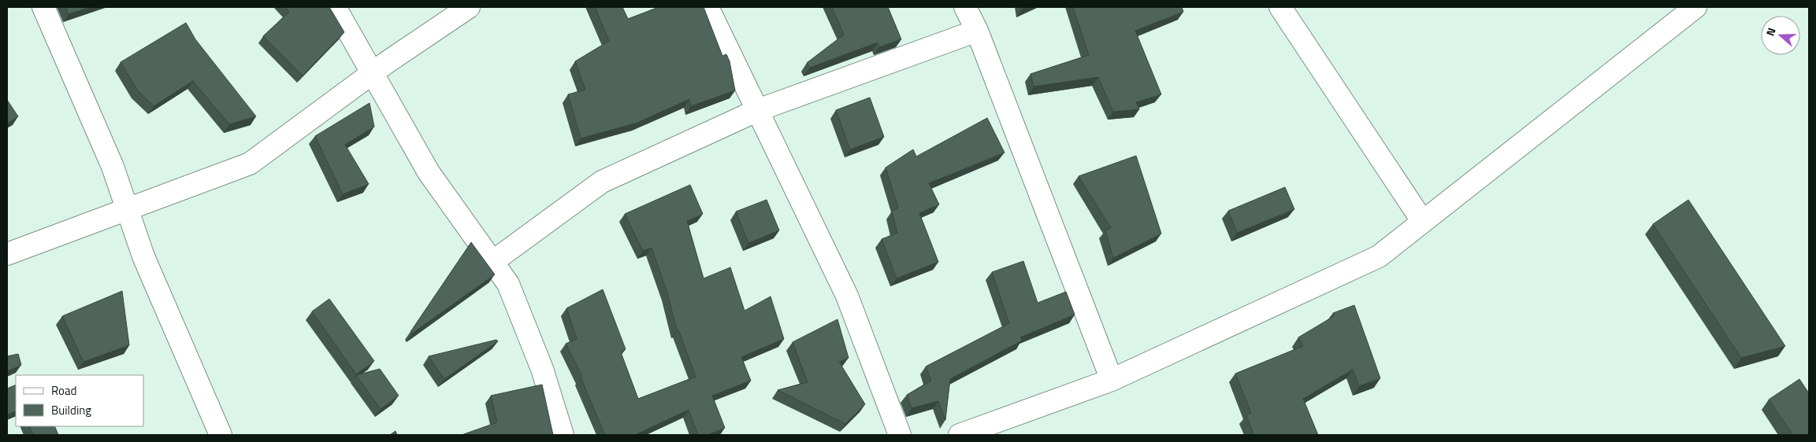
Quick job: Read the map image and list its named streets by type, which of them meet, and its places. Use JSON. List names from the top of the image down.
{
  "legend": ["Road", "Building"],
  "north": "left"
}
